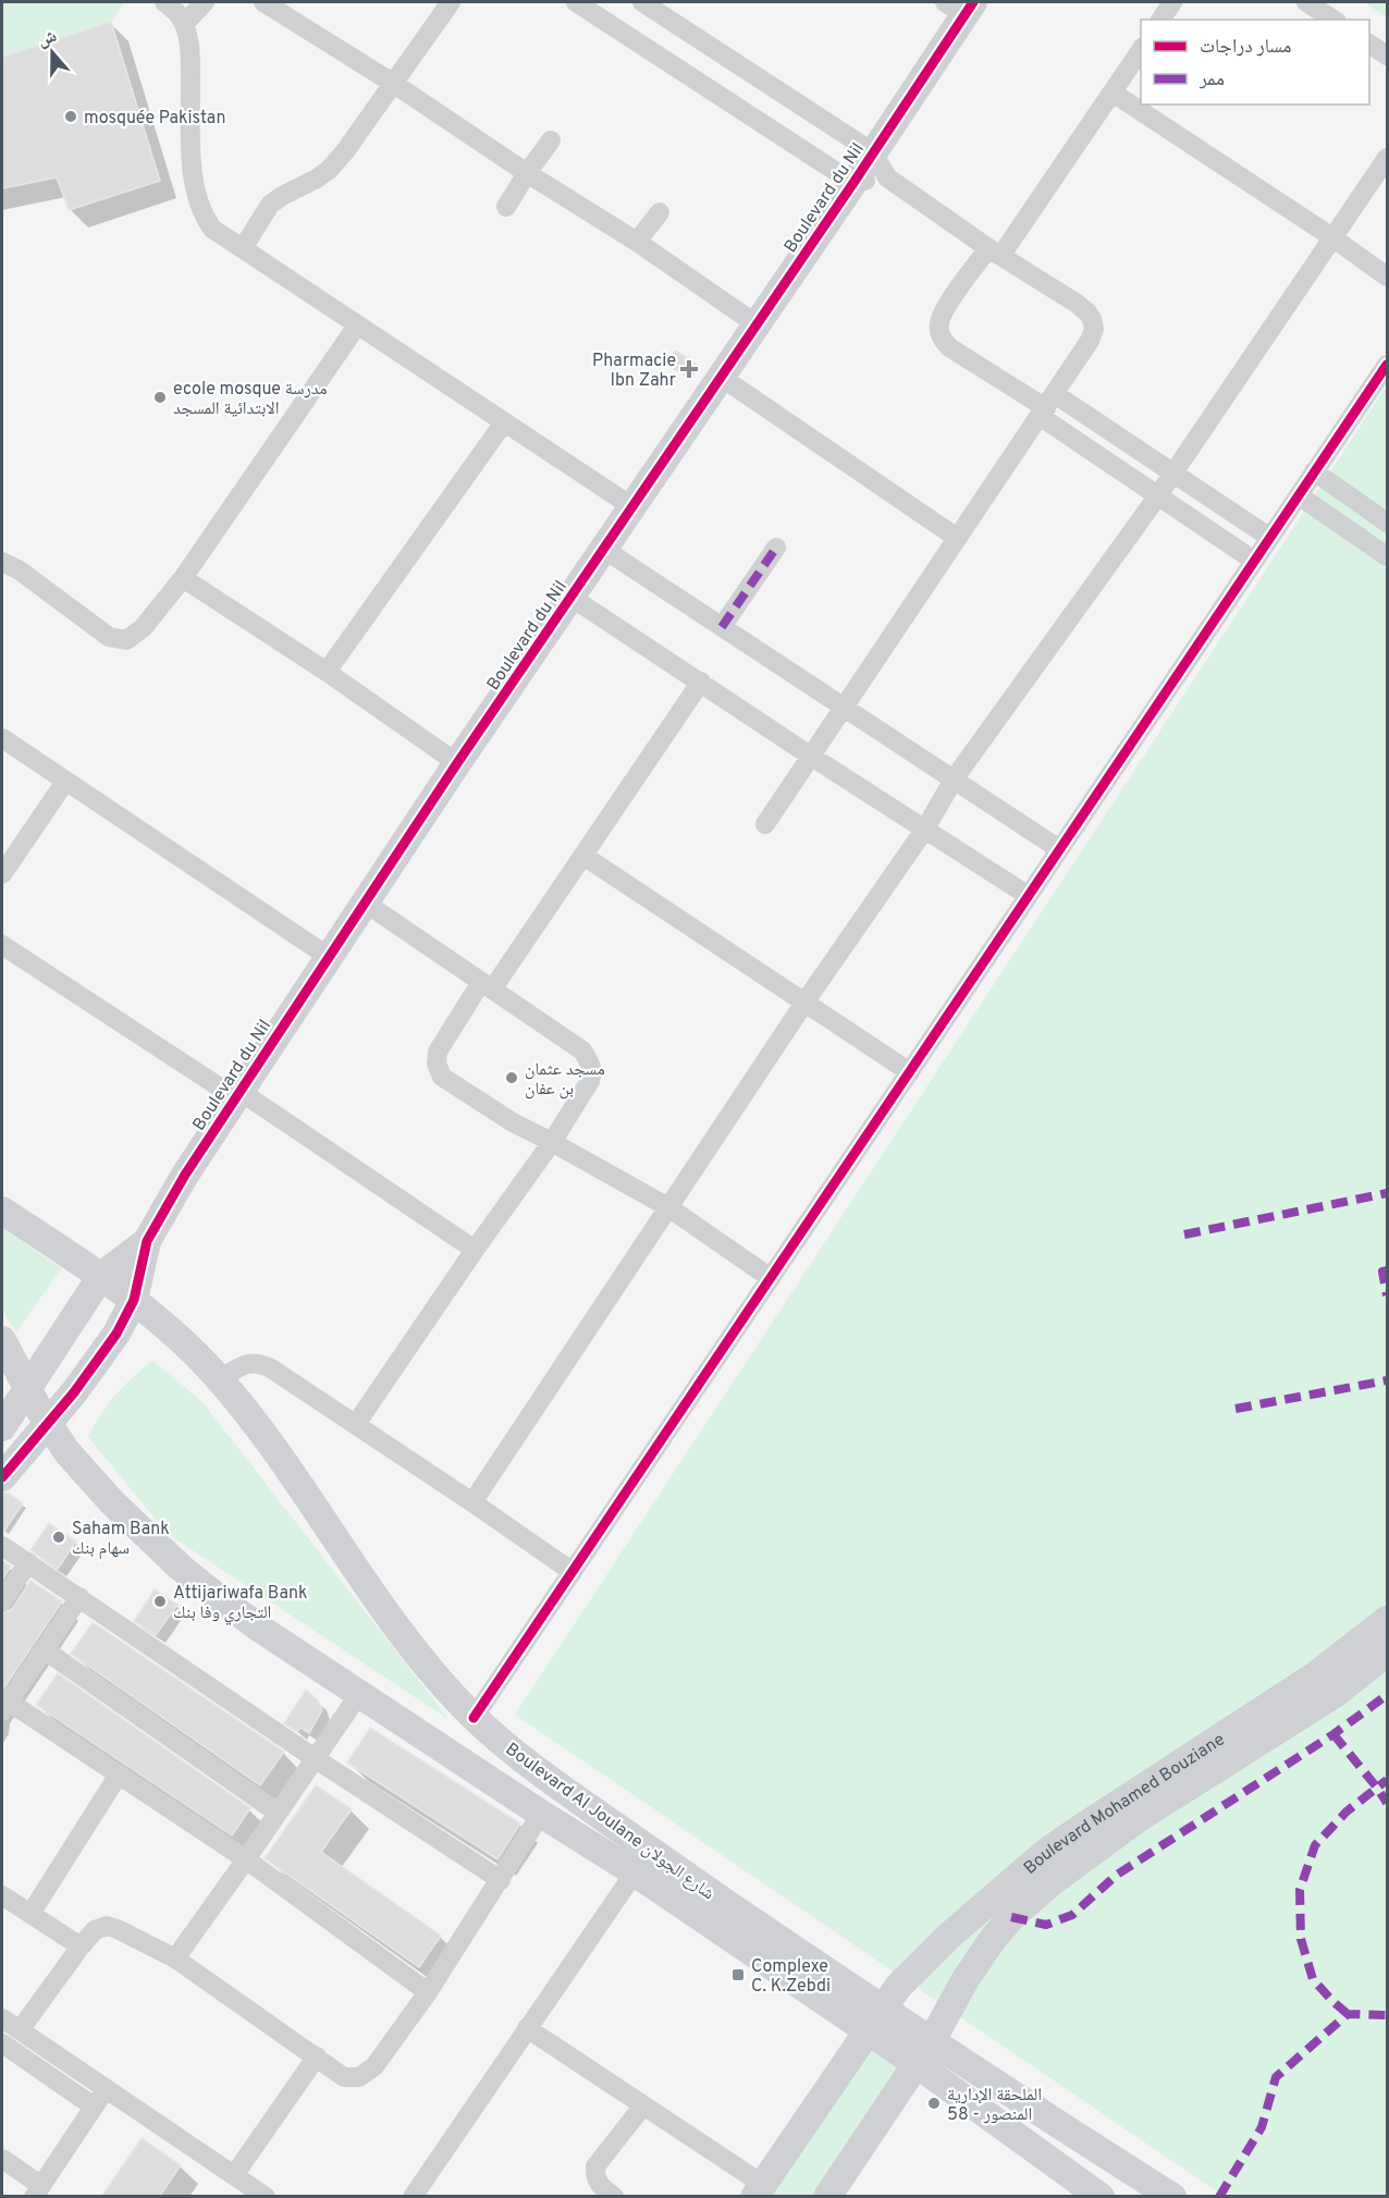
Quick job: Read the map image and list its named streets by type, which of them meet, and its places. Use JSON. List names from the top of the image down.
{
  "streets": {
    "street": ["Boulevard du Nil", "Boulevard Mohamed Bouziane", "Boulevard Al Joulane شارع الجولان"]
  },
  "crossings": [
    ["Boulevard du Nil", "Boulevard Al Joulane شارع الجولان"],
    ["Boulevard Mohamed Bouziane", "Boulevard Al Joulane شارع الجولان"]
  ],
  "places": {
    "other": [
      "mosquée Pakistan",
      "ecole mosque مدرسة الابتدائية المسجد",
      "مسجد عثمان بن عفان",
      "Saham Bank سهام بنك",
      "Attijariwafa Bank التجاري وفا بنك",
      "الملحقة الإدارية 58 - المنصور"
    ],
    "health": ["Pharmacie Ibn Zahr"],
    "transit": ["Complexe C. K.Zebdi"]
  },
  "legend": ["مسار دراجات", "ممر"],
  "north": "top"
}
